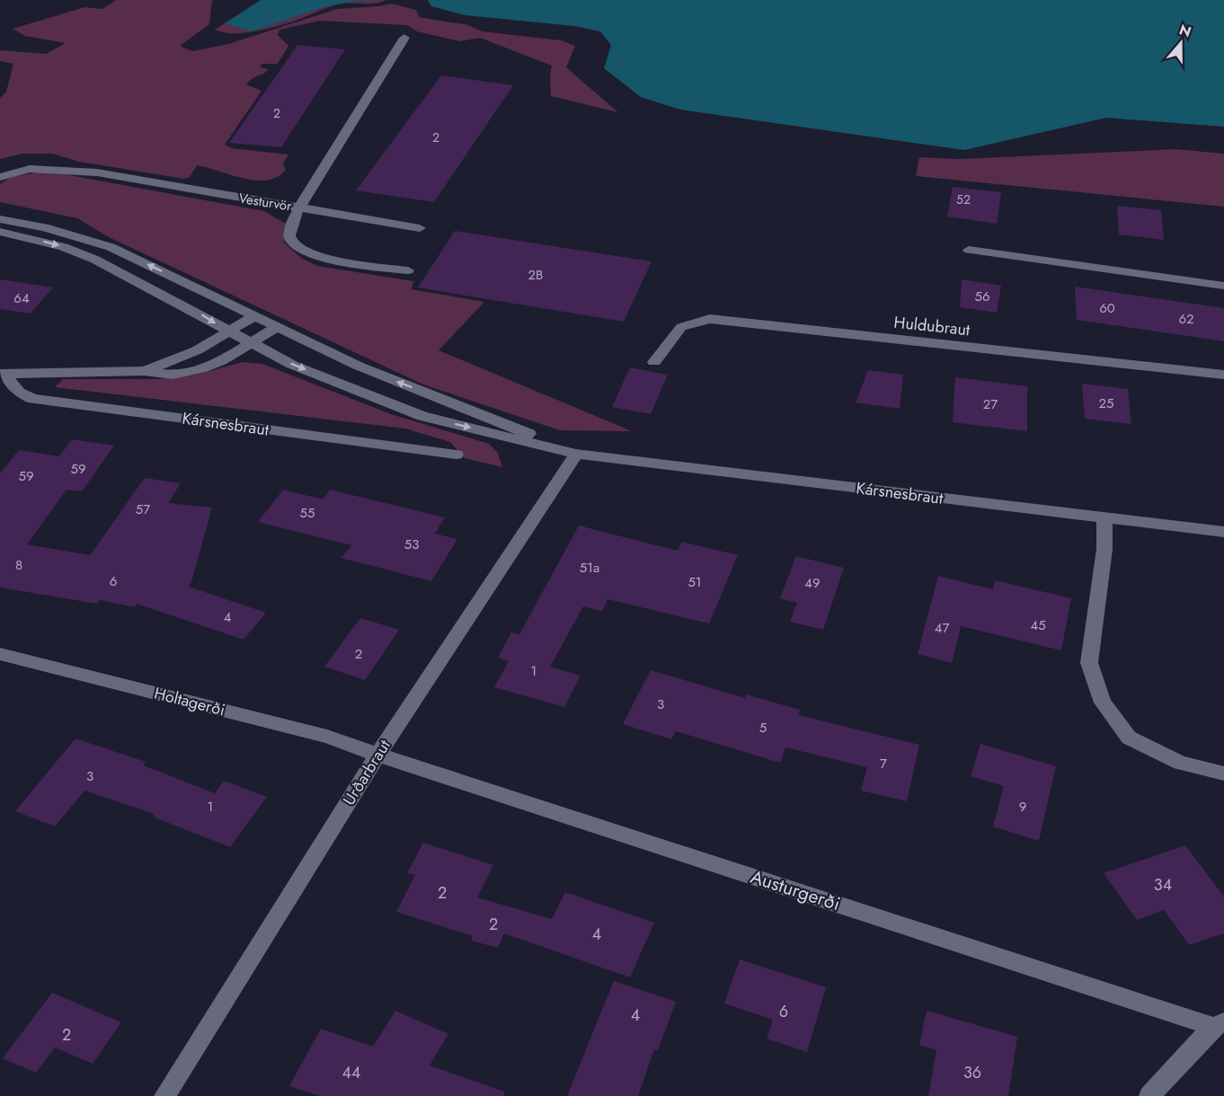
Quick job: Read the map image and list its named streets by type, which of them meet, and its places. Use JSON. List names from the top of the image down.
{
  "streets": {
    "street": [
      "Vesturvör",
      "Huldubraut",
      "Kársnesbraut",
      "Holtagerði",
      "Urðarbraut",
      "Austurgerði"
    ]
  },
  "crossings": [
    ["Kársnesbraut", "Urðarbraut"],
    ["Holtagerði", "Urðarbraut"],
    ["Holtagerði", "Austurgerði"],
    ["Urðarbraut", "Austurgerði"]
  ],
  "house_numbers": [
    "2",
    "2",
    "52",
    "2B",
    "56",
    "64",
    "60",
    "62",
    "25",
    "27",
    "59",
    "59",
    "57",
    "55",
    "53",
    "8",
    "51a",
    "6",
    "51",
    "49",
    "4",
    "45",
    "47",
    "2",
    "1",
    "3",
    "5",
    "7",
    "3",
    "1",
    "9",
    "34",
    "2",
    "2",
    "4",
    "6",
    "4",
    "2",
    "44",
    "36"
  ],
  "north": "top"
}
